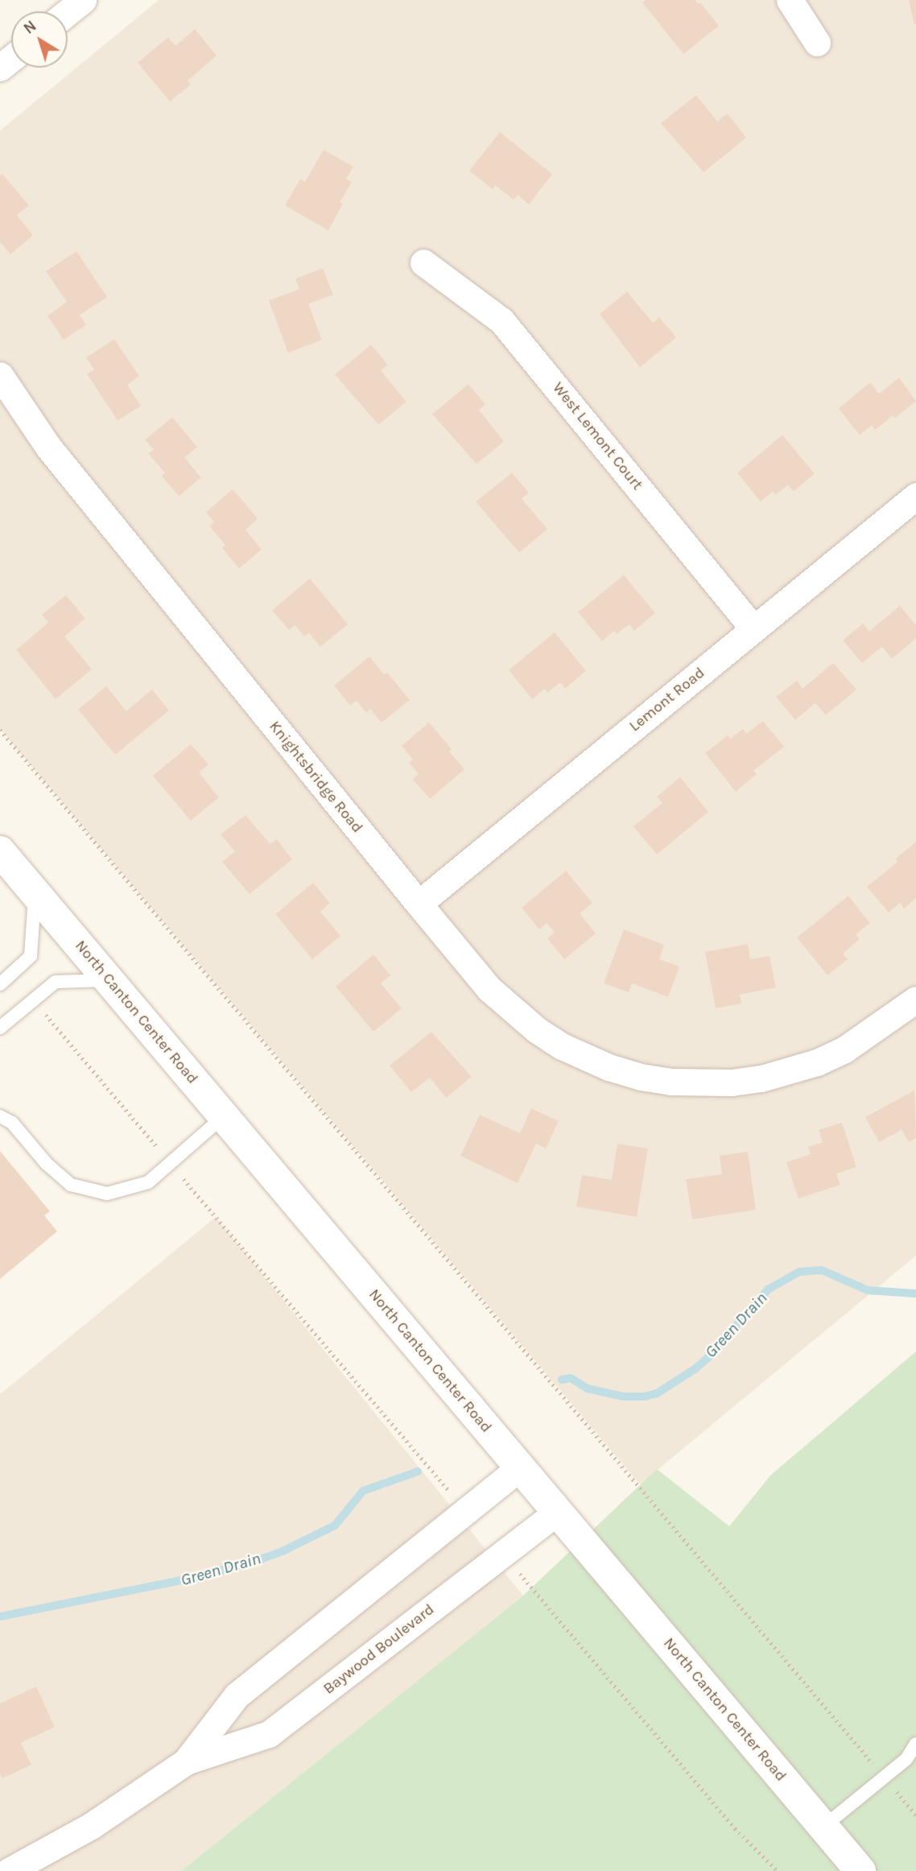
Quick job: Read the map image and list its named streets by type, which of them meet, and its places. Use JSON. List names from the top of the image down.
{
  "streets": {
    "main road": ["North Canton Center Road"],
    "street": [
      "West Lemont Court",
      "Lemont Road",
      "Knightsbridge Road",
      "Baywood Boulevard"
    ]
  },
  "crossings": [
    ["West Lemont Court", "Lemont Road"],
    ["Lemont Road", "Knightsbridge Road"],
    ["North Canton Center Road", "Baywood Boulevard"]
  ],
  "water": ["Green Drain"],
  "north": "top left"
}
